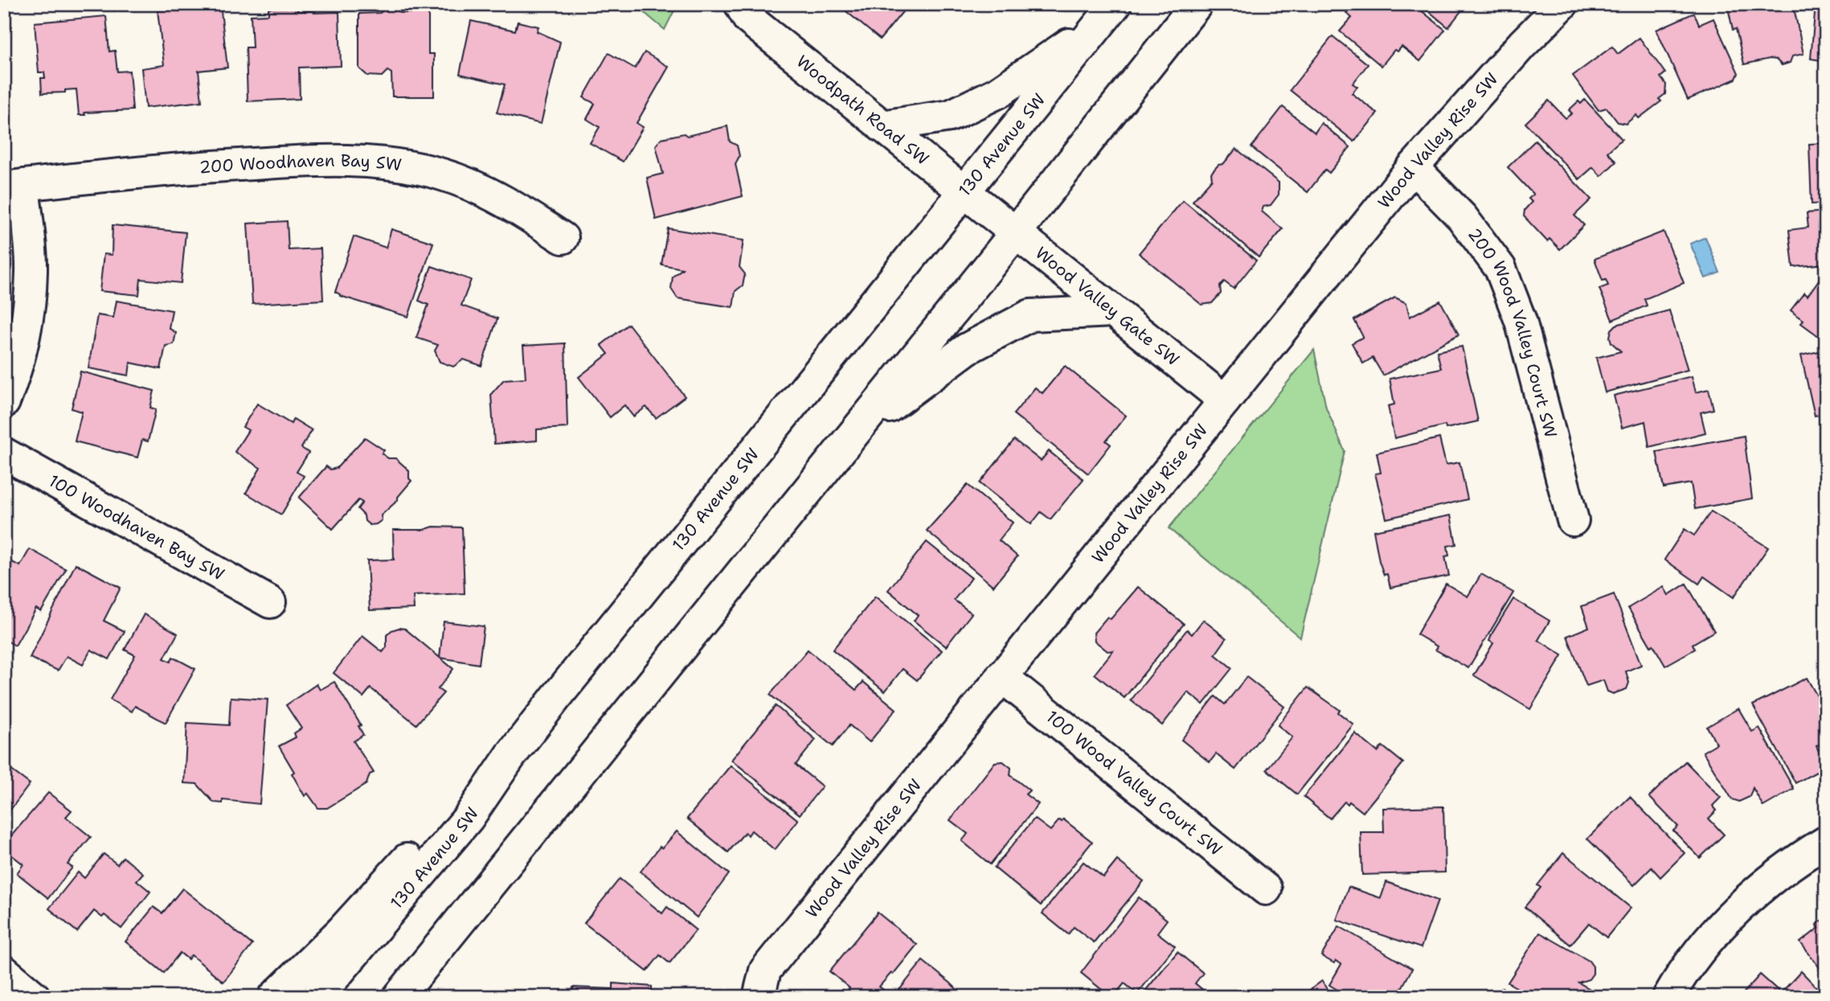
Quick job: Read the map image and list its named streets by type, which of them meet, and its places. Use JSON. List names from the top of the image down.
{
  "streets": {
    "street": [
      "Woodpath Road SW",
      "Wood Valley Rise SW",
      "130 Avenue SW",
      "200 Woodhaven Bay SW",
      "Wood Valley Gate SW",
      "200 Wood Valley Court SW",
      "100 Woodhaven Bay SW",
      "100 Wood Valley Court SW"
    ]
  },
  "crossings": [
    ["Woodpath Road SW", "130 Avenue SW"],
    ["Woodpath Road SW", "Wood Valley Gate SW"],
    ["Wood Valley Rise SW", "Wood Valley Gate SW"],
    ["Wood Valley Rise SW", "200 Wood Valley Court SW"],
    ["Wood Valley Rise SW", "100 Wood Valley Court SW"]
  ]
}
